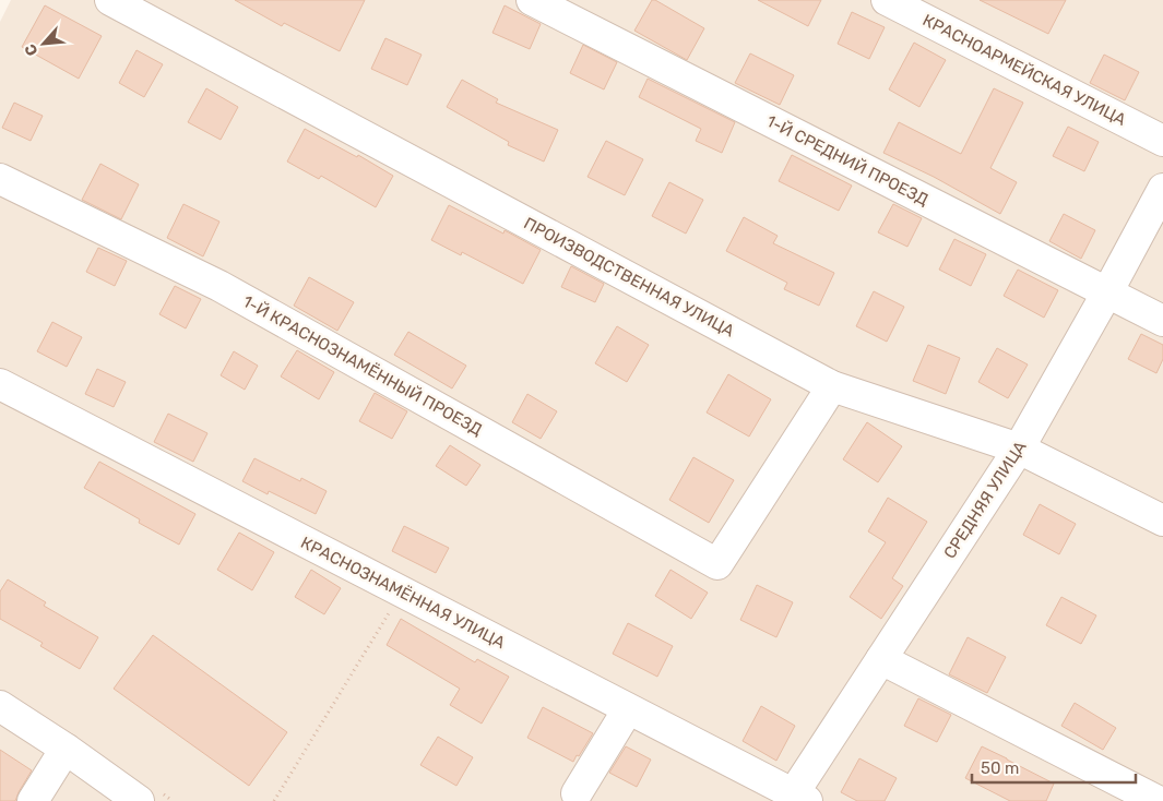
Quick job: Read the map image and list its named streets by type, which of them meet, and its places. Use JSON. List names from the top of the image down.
{
  "streets": {
    "street": [
      "КРАСНОАРМЕЙСКАЯ УЛИЦА",
      "1-Й СРЕДНИЙ ПРОЕЗД",
      "ПРОИЗВОДСТВЕННАЯ УЛИЦА",
      "1-Й КРАСНОЗНАМЁННЫЙ ПРОЕЗД",
      "СРЕДНЯЯ УЛИЦА",
      "КРАСНОЗНАМЁННАЯ УЛИЦА"
    ]
  },
  "crossings": [
    ["1-Й СРЕДНИЙ ПРОЕЗД", "СРЕДНЯЯ УЛИЦА"],
    ["ПРОИЗВОДСТВЕННАЯ УЛИЦА", "1-Й КРАСНОЗНАМЁННЫЙ ПРОЕЗД"],
    ["ПРОИЗВОДСТВЕННАЯ УЛИЦА", "СРЕДНЯЯ УЛИЦА"],
    ["СРЕДНЯЯ УЛИЦА", "КРАСНОЗНАМЁННАЯ УЛИЦА"]
  ],
  "scale_bar": "50 m",
  "north": "bottom left"
}
